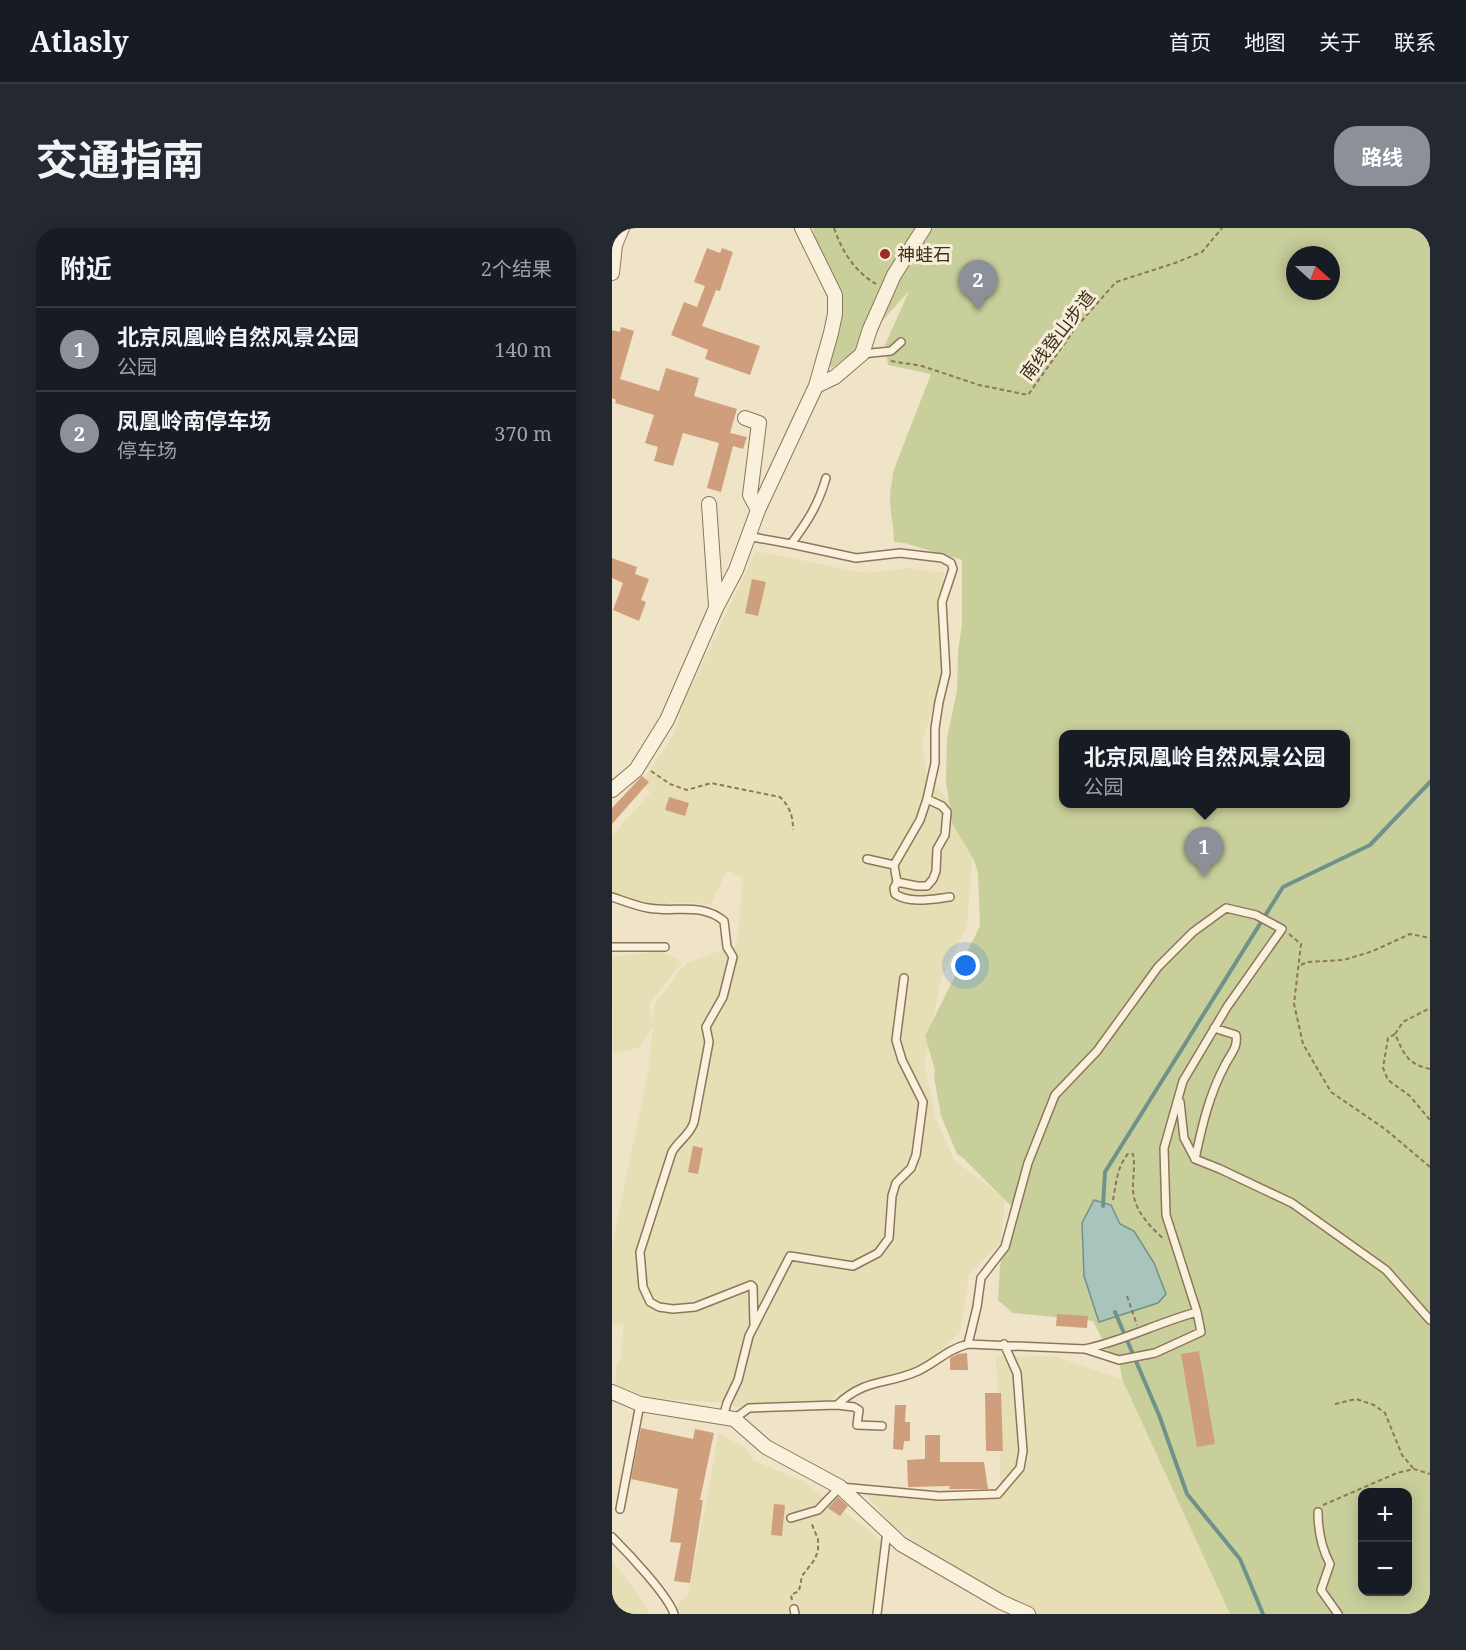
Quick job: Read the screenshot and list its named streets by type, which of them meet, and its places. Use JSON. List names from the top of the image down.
{
  "streets": {
    "path": ["南线登山步道"]
  },
  "places": ["神蛙石"],
  "north": "right",
  "page": {
    "header": "Atlasly",
    "nav": [
      "首页",
      "地图",
      "关于",
      "联系"
    ],
    "title": "交通指南",
    "buttons": "路线",
    "heading": ["附近", "2个结果"],
    "pins": ["2", "1"],
    "list": [
      {
        "mark": "1",
        "name": "北京凤凰岭自然风景公园",
        "note": "公园",
        "value": "140 m"
      },
      {
        "mark": "2",
        "name": "凤凰岭南停车场",
        "note": "停车场",
        "value": "370 m"
      }
    ],
    "popup": ["北京凤凰岭自然风景公园", "公园"],
    "map_buttons": ["+", "−"]
  }
}
